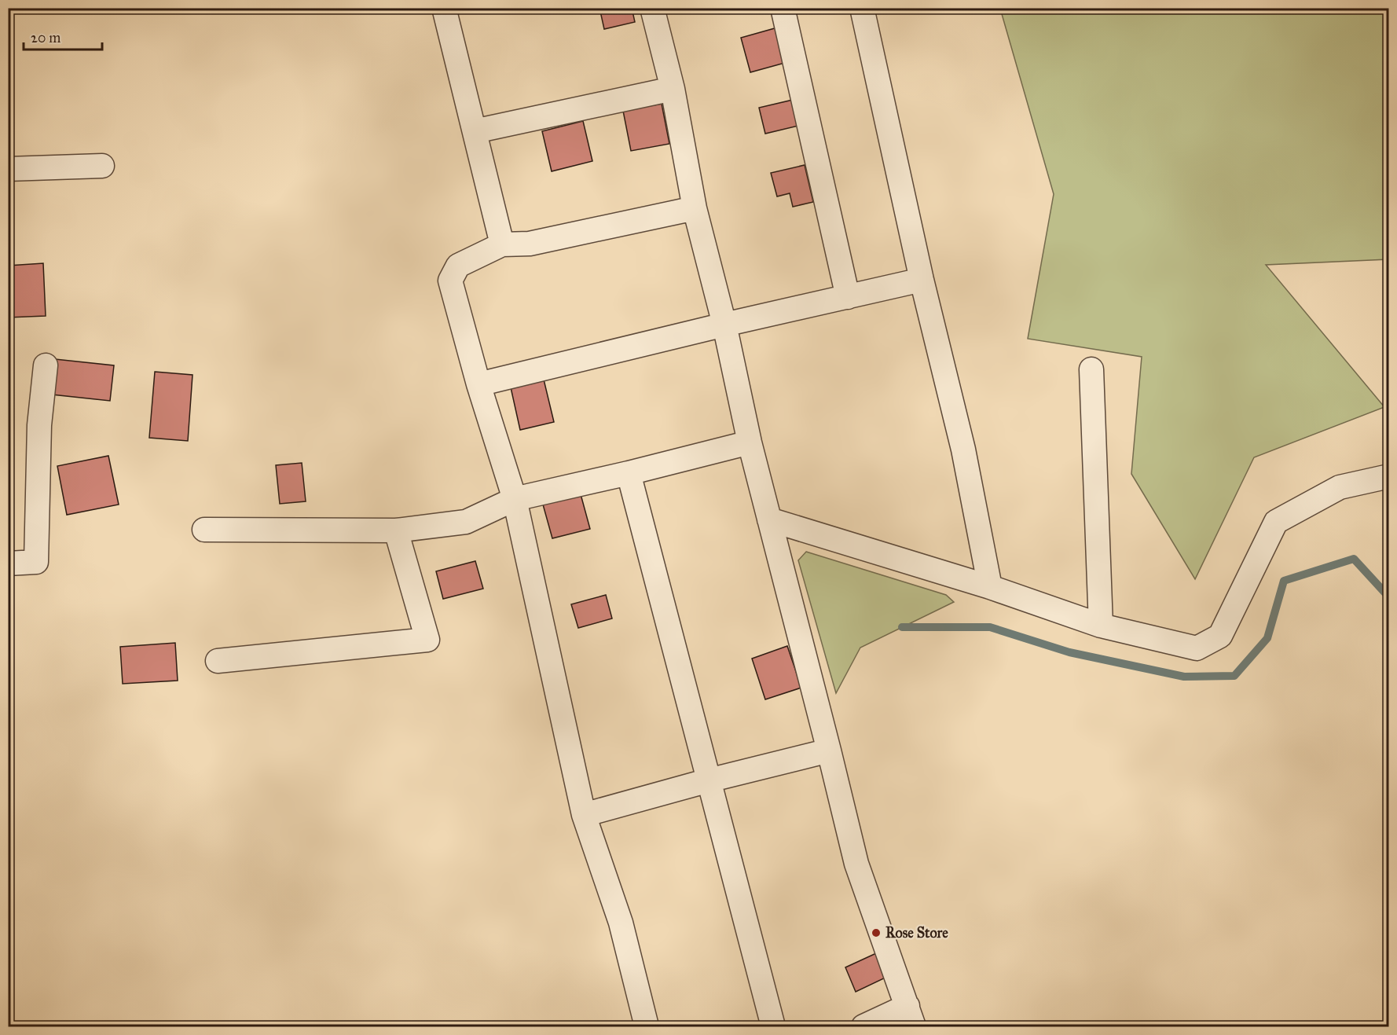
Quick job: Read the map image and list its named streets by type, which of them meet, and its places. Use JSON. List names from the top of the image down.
{
  "places": ["Rose Store"],
  "scale_bar": "20 m"
}
